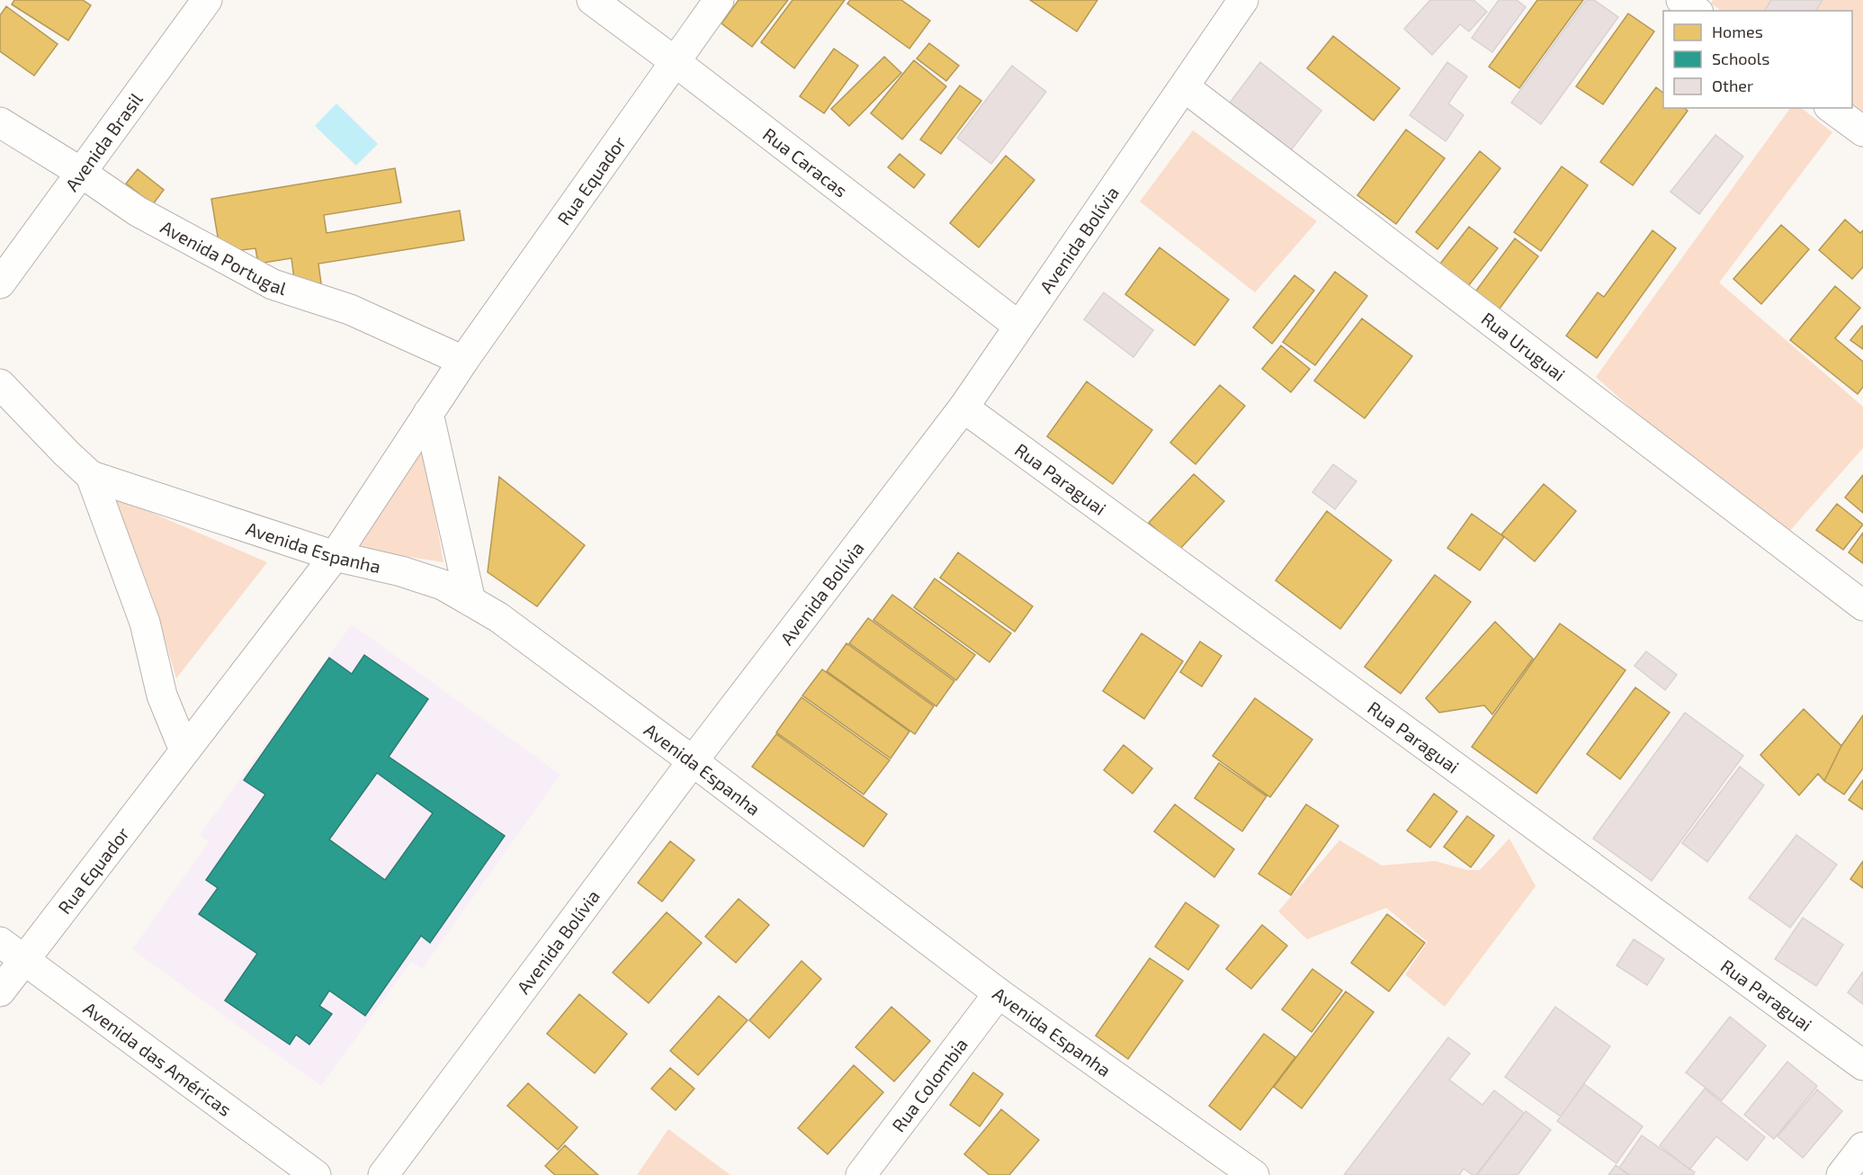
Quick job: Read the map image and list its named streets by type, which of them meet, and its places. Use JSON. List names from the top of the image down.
{
  "streets": {
    "street": [
      "Avenida Brasil",
      "Rua Caracas",
      "Rua Equador",
      "Avenida Bolívia",
      "Avenida Portugal",
      "Rua Uruguai",
      "Rua Paraguai",
      "Avenida Espanha",
      "Avenida das Américas",
      "Rua Colombia"
    ]
  },
  "crossings": [
    ["Avenida Brasil", "Avenida Portugal"],
    ["Rua Caracas", "Rua Equador"],
    ["Rua Caracas", "Avenida Bolívia"],
    ["Rua Equador", "Avenida Portugal"],
    ["Rua Equador", "Avenida Espanha"],
    ["Rua Equador", "Avenida das Américas"],
    ["Avenida Bolívia", "Rua Uruguai"],
    ["Avenida Bolívia", "Rua Paraguai"],
    ["Avenida Bolívia", "Avenida Espanha"],
    ["Avenida Espanha", "Rua Colombia"]
  ],
  "legend": ["Homes", "Schools", "Other"]
}
